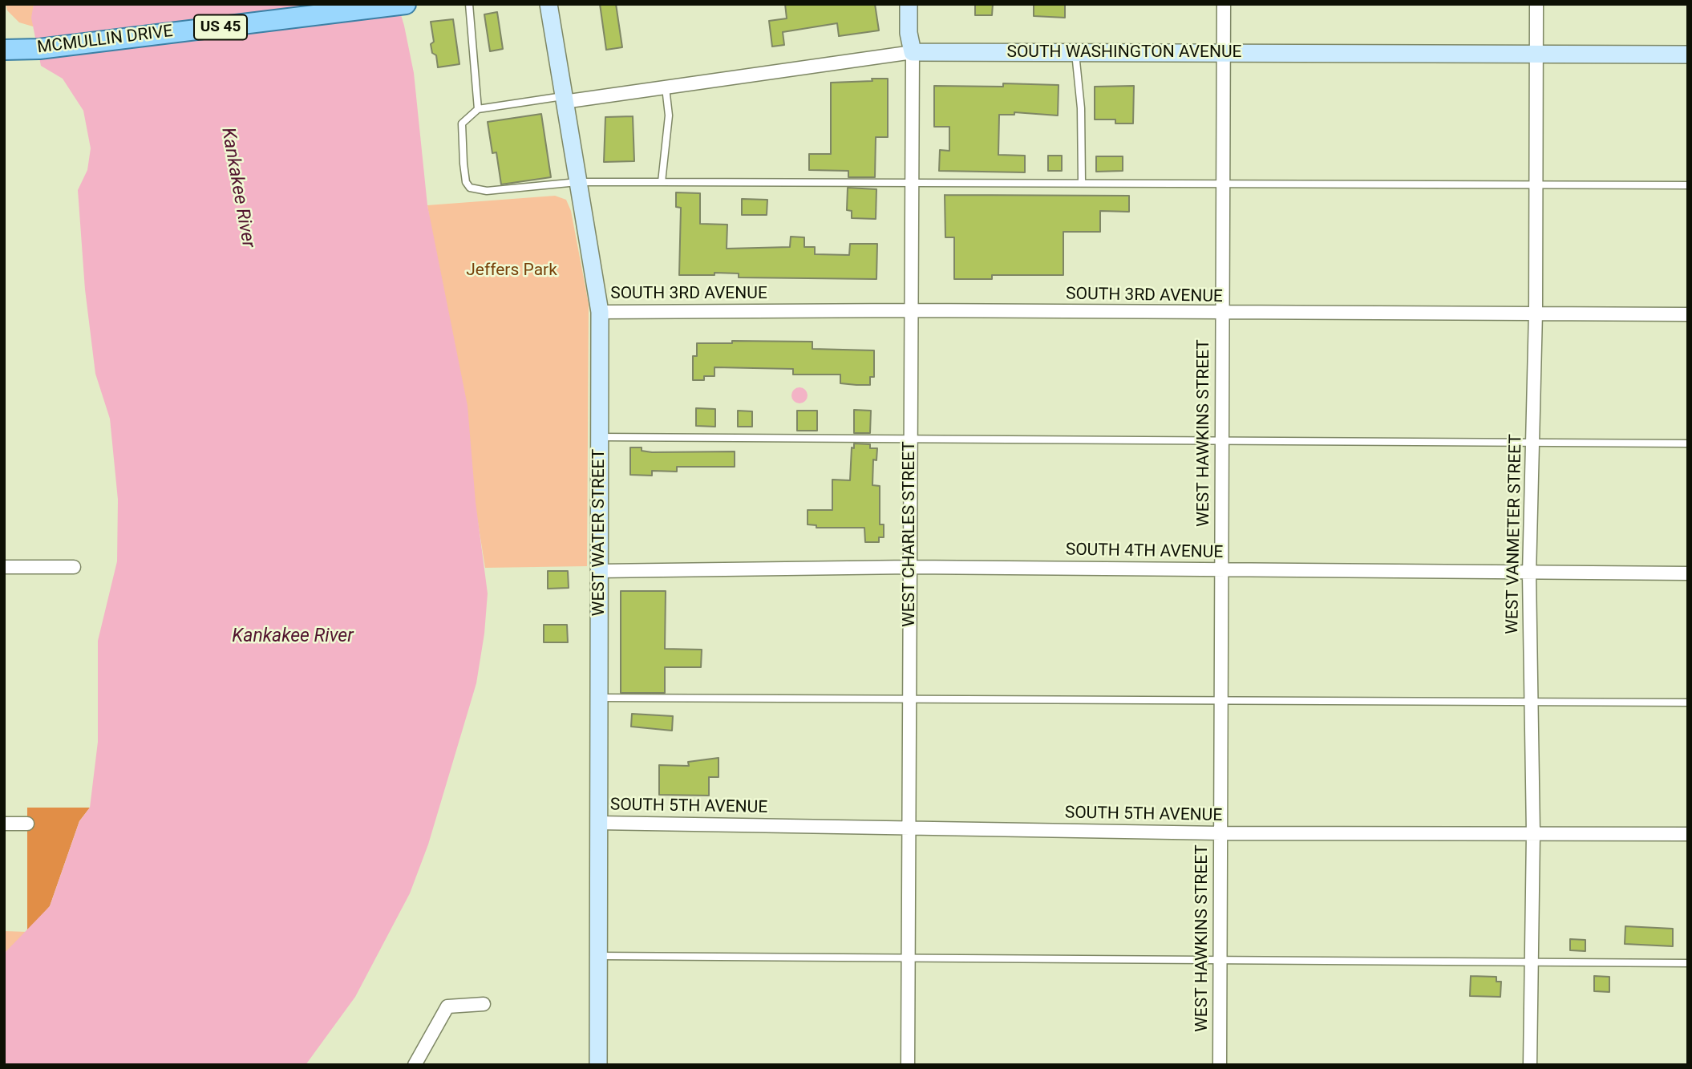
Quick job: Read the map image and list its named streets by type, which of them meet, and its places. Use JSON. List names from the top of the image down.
{
  "streets": {
    "main road": [
      "US 45",
      "MCMULLIN DRIVE",
      "SOUTH WASHINGTON AVENUE",
      "WEST WATER STREET",
      "WEST CHARLES STREET"
    ],
    "street": [
      "SOUTH 3RD AVENUE",
      "WEST HAWKINS STREET",
      "WEST VANMETER STREET",
      "SOUTH 4TH AVENUE",
      "SOUTH 5TH AVENUE"
    ]
  },
  "crossings": [
    ["SOUTH WASHINGTON AVENUE", "WEST HAWKINS STREET"],
    ["SOUTH WASHINGTON AVENUE", "WEST WATER STREET"],
    ["SOUTH WASHINGTON AVENUE", "WEST CHARLES STREET"],
    ["SOUTH WASHINGTON AVENUE", "WEST VANMETER STREET"],
    ["SOUTH 3RD AVENUE", "WEST HAWKINS STREET"],
    ["SOUTH 3RD AVENUE", "WEST WATER STREET"],
    ["SOUTH 3RD AVENUE", "WEST CHARLES STREET"],
    ["SOUTH 3RD AVENUE", "WEST VANMETER STREET"],
    ["WEST HAWKINS STREET", "SOUTH 4TH AVENUE"],
    ["WEST HAWKINS STREET", "SOUTH 5TH AVENUE"],
    ["WEST WATER STREET", "SOUTH 4TH AVENUE"],
    ["WEST WATER STREET", "SOUTH 5TH AVENUE"],
    ["WEST CHARLES STREET", "SOUTH 4TH AVENUE"],
    ["WEST CHARLES STREET", "SOUTH 5TH AVENUE"],
    ["WEST VANMETER STREET", "SOUTH 4TH AVENUE"],
    ["WEST VANMETER STREET", "SOUTH 5TH AVENUE"]
  ],
  "water": ["Kankakee River"],
  "parks": ["Jeffers Park"]
}
